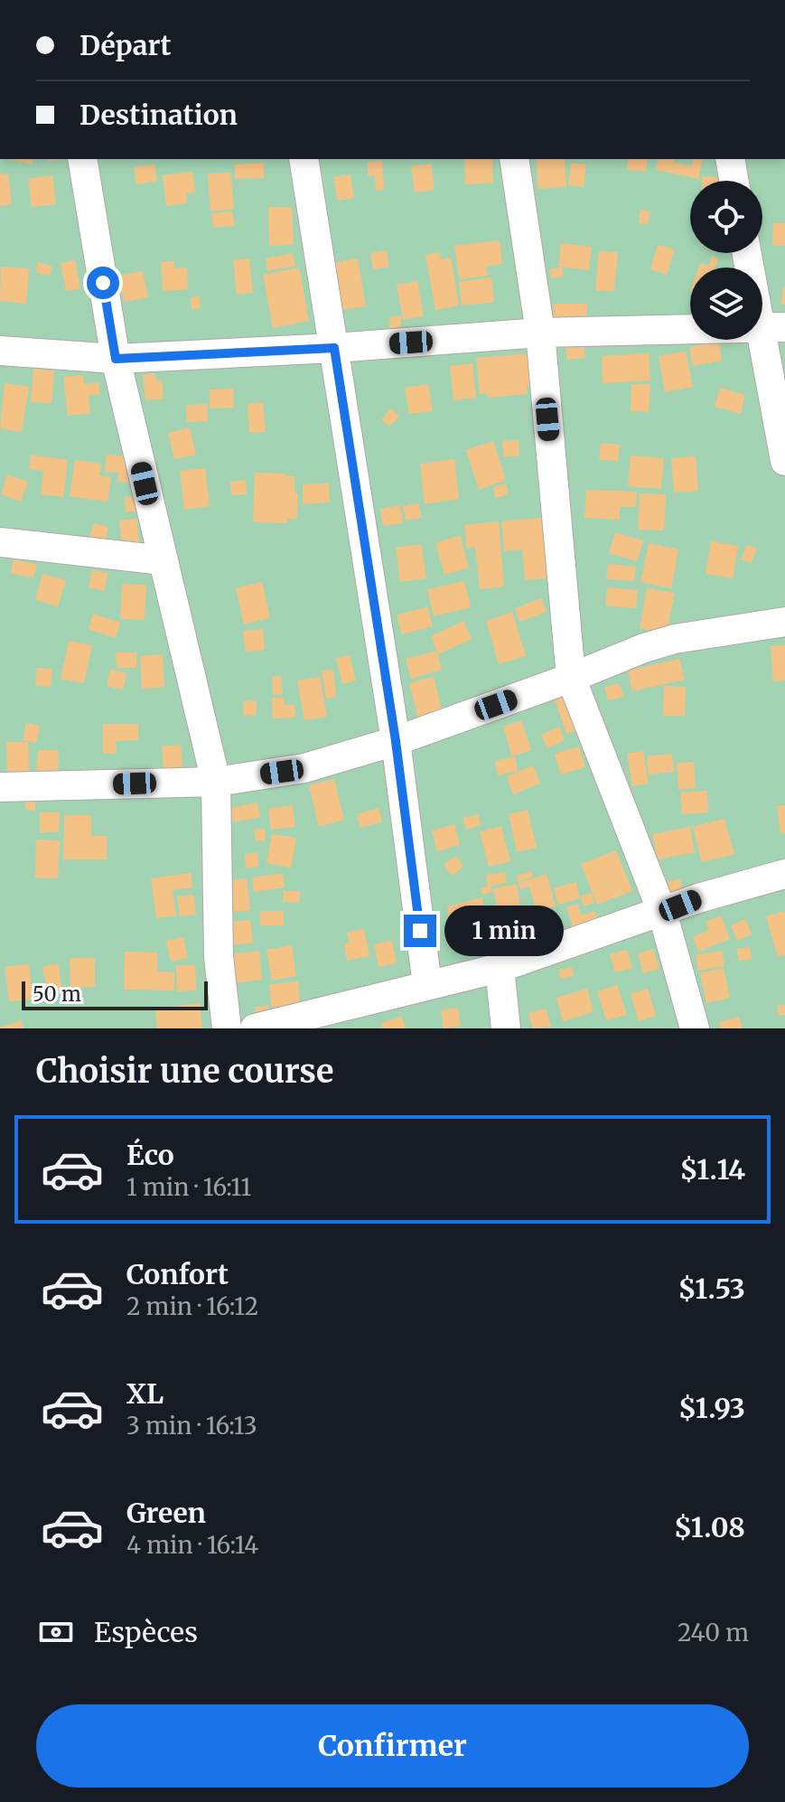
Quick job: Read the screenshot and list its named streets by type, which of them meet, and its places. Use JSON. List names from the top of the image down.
{
  "scale_bar": "50 m",
  "page": {
    "banner": ["Départ", "Destination"],
    "bubble": "1 min",
    "scale": "50 m",
    "heading": "Choisir une course",
    "list": [
      {
        "name": "Éco",
        "note": "1 min · 16:11",
        "value": "$1.14"
      },
      {
        "name": "Confort",
        "note": "2 min · 16:12",
        "value": "$1.53"
      },
      {
        "name": "XL",
        "note": "3 min · 16:13",
        "value": "$1.93"
      },
      {
        "name": "Green",
        "note": "4 min · 16:14",
        "value": "$1.08"
      }
    ],
    "pay": ["Espèces", "240 m"],
    "buttons": "Confirmer"
  }
}
